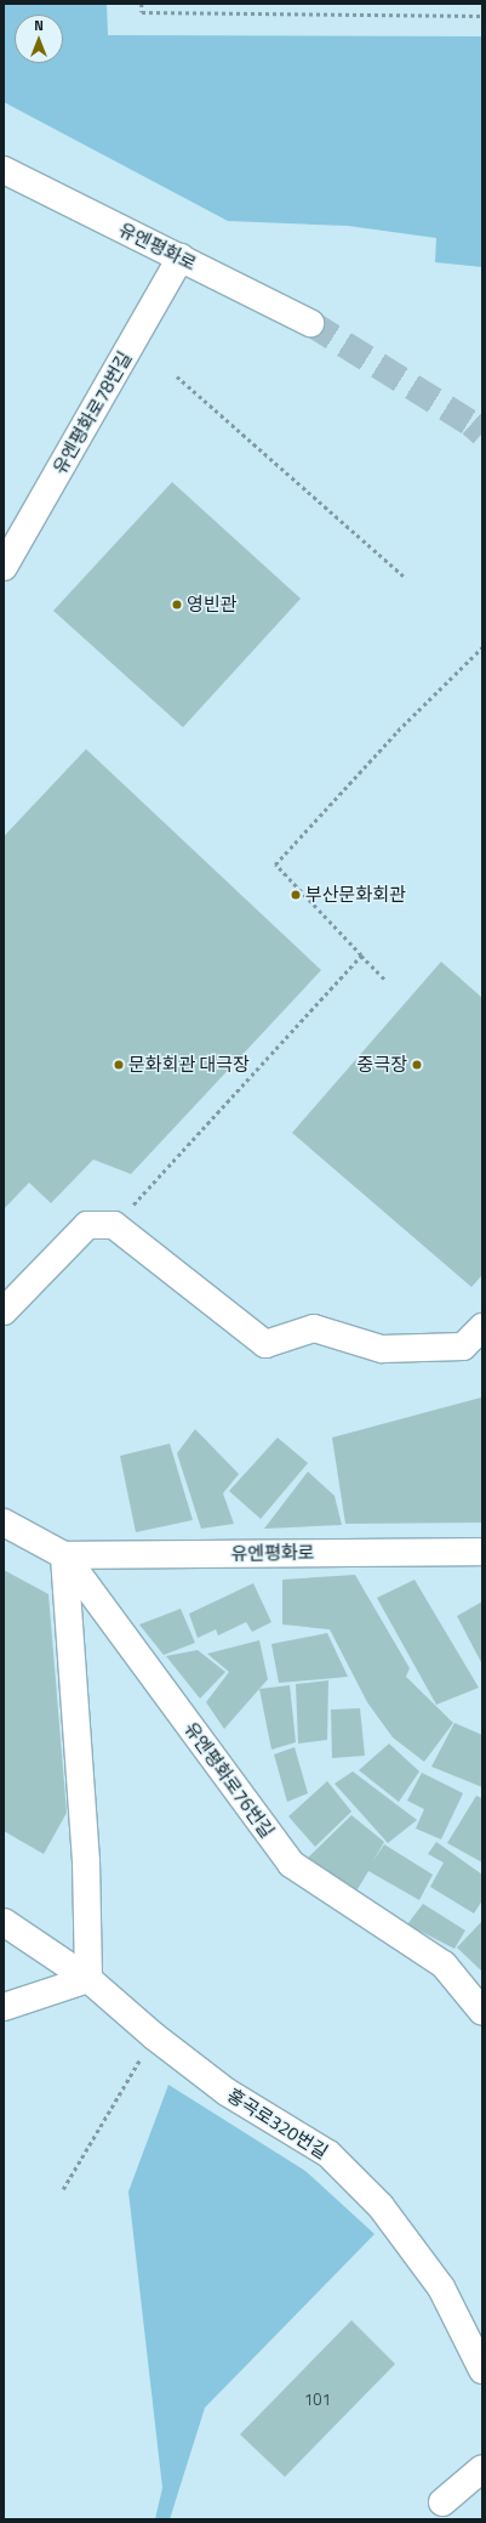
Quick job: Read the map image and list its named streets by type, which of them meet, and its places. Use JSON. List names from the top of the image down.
{
  "streets": {
    "street": [
      "유엔평화로",
      "유엔평화로78번길",
      "유엔평화로76번길",
      "홍곡로320번길"
    ]
  },
  "crossings": [
    ["유엔평화로", "유엔평화로78번길"],
    ["유엔평화로", "유엔평화로76번길"]
  ],
  "places": [
    "영빈관",
    "부산문화회관",
    "문화회관 대극장",
    "중극장"
  ],
  "house_numbers": ["101"],
  "north": "top"
}
